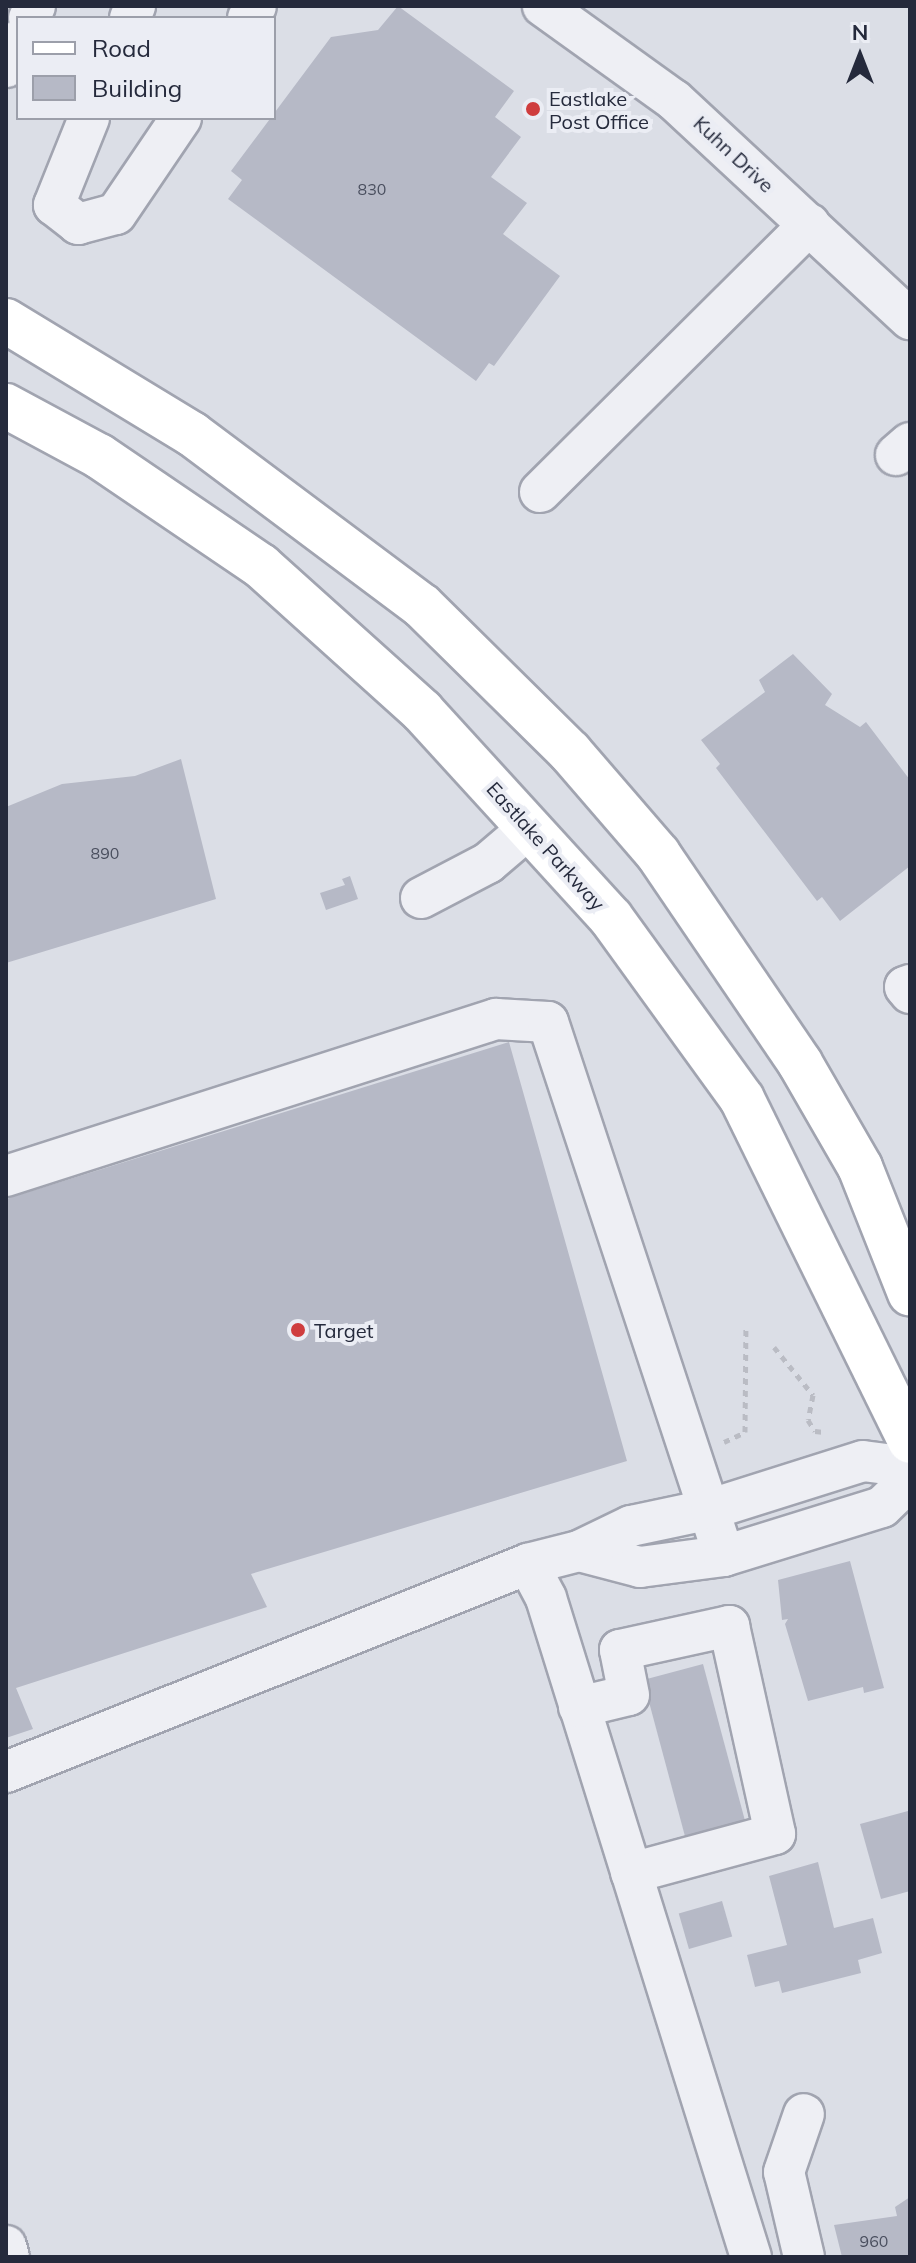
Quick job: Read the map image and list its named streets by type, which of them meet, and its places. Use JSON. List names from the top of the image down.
{
  "streets": {
    "main road": ["Eastlake Parkway"],
    "street": ["Kuhn Drive"]
  },
  "places": ["Eastlake Post Office", "Target"],
  "house_numbers": ["830", "890", "960"],
  "legend": ["Road", "Building"],
  "north": "top"
}
